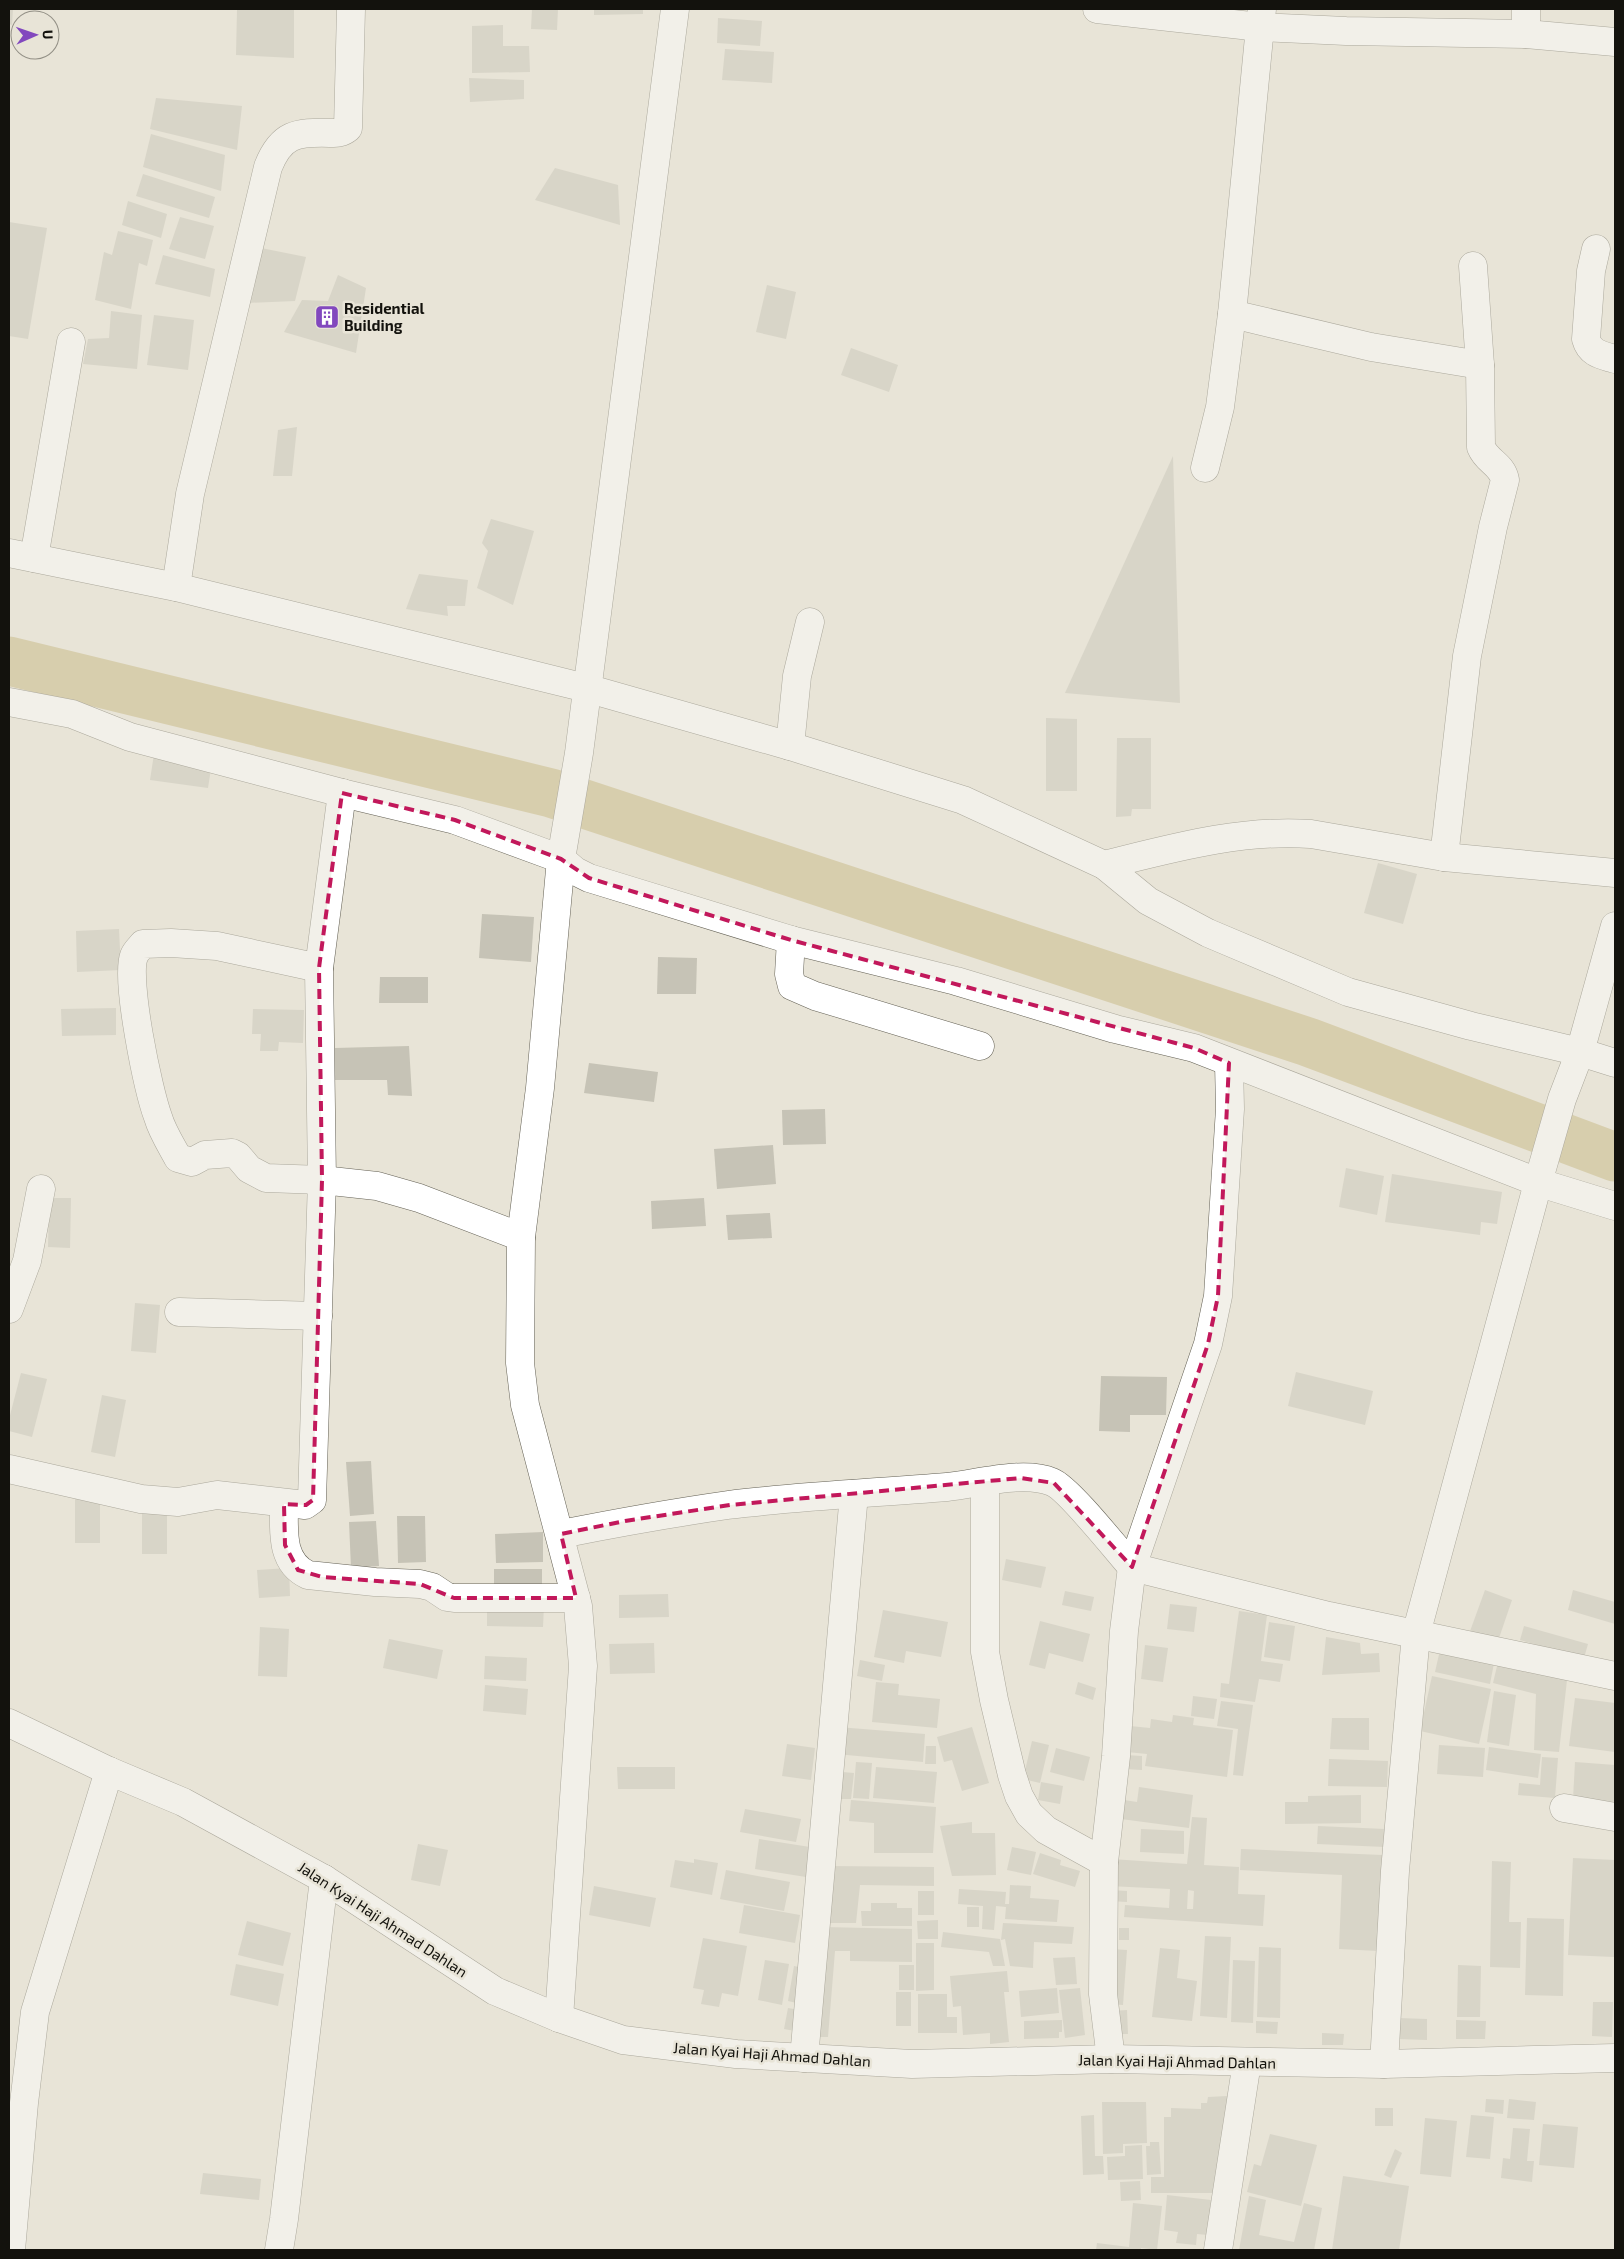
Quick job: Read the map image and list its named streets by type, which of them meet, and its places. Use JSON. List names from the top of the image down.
{
  "streets": {
    "street": ["Jalan Kyai Haji Ahmad Dahlan"]
  },
  "places": {
    "building": ["Residential Building"]
  },
  "north": "right"
}
